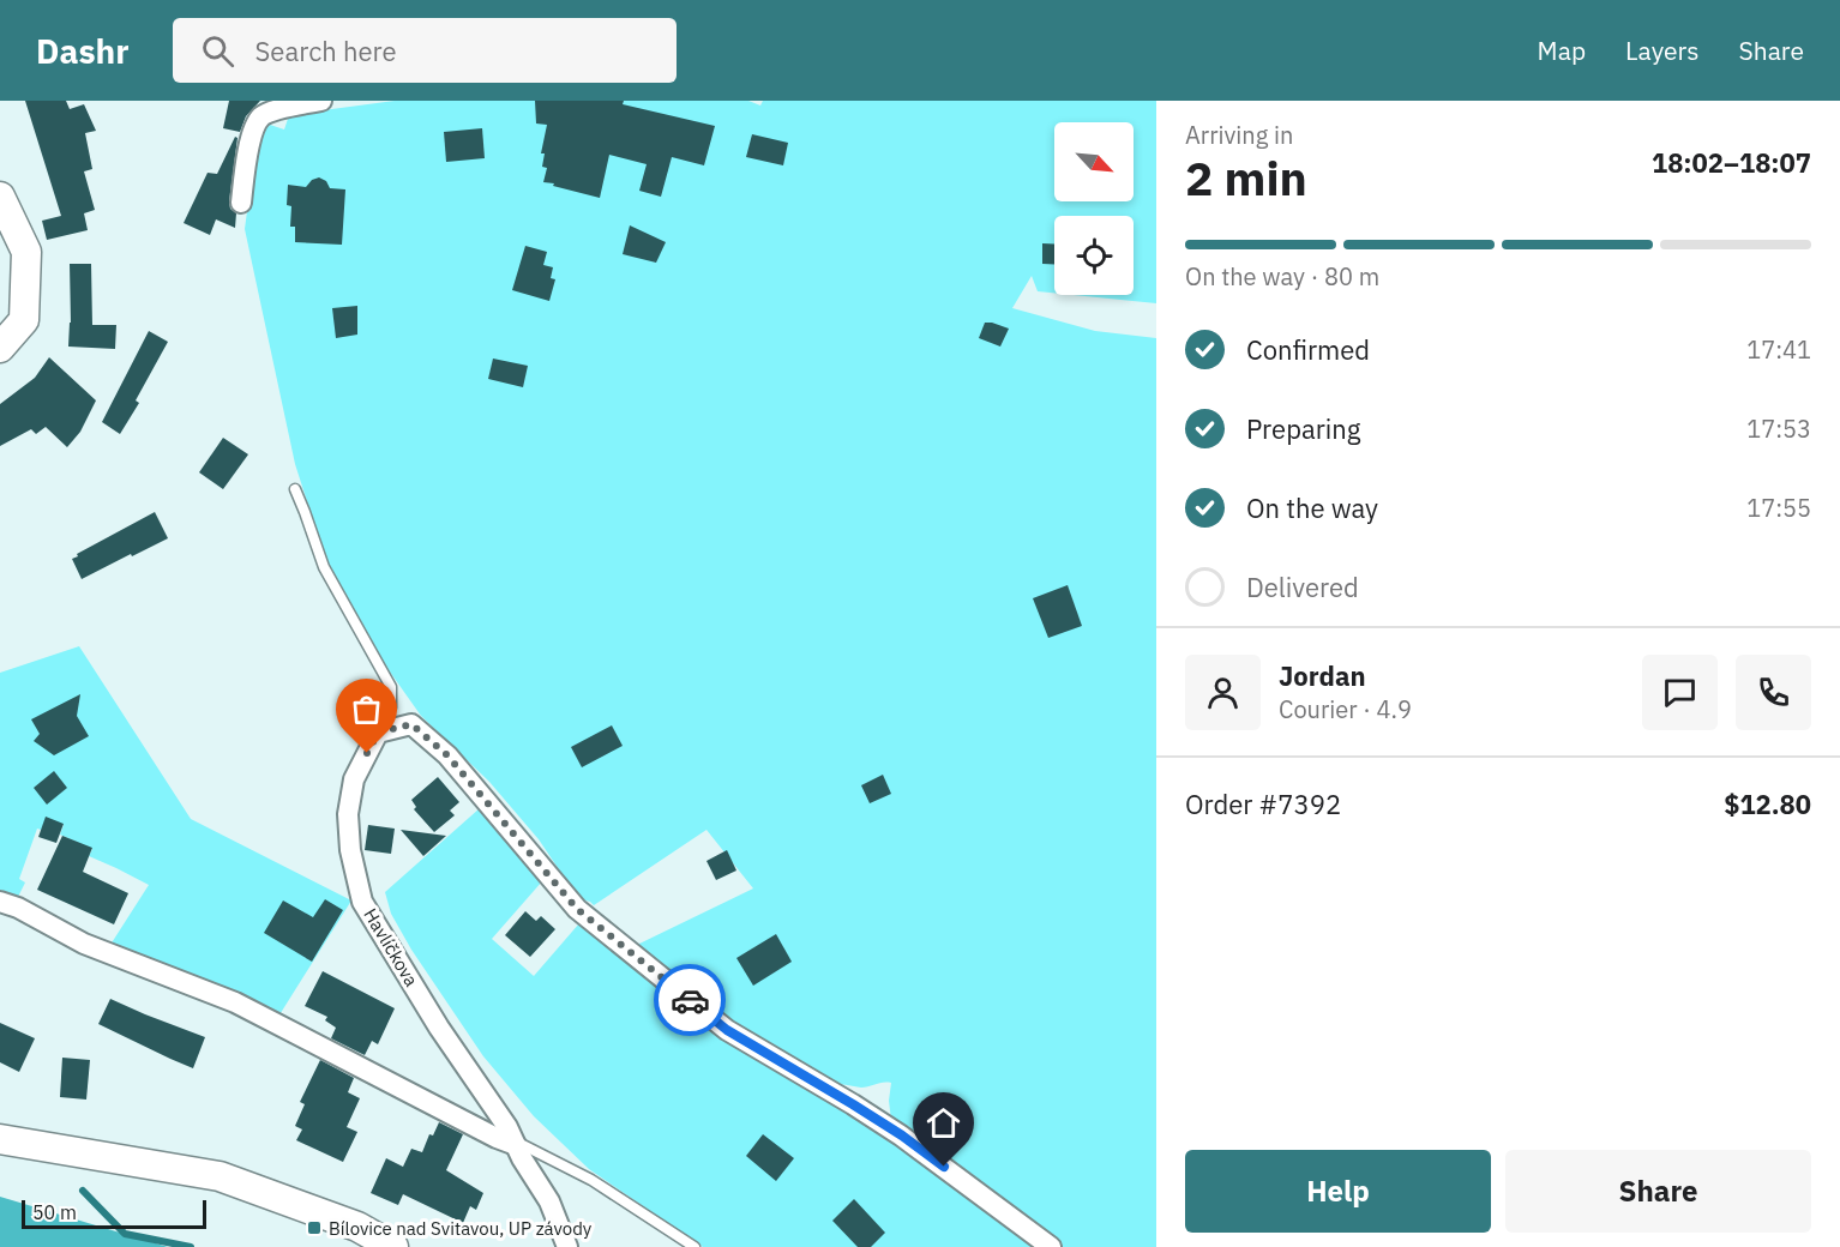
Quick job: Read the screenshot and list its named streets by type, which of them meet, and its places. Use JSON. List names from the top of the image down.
{
  "streets": {
    "street": ["Havlíčkova"]
  },
  "places": {
    "transit": ["Bílovice nad Svitavou, UP závody"]
  },
  "scale_bar": "50 m",
  "north": "bottom right",
  "page": {
    "header": "Dashr",
    "search": "Search here",
    "nav": ["Map", "Layers", "Share"],
    "heading": ["2 min", "Arriving in", "18:02–18:07"],
    "panel": [
      "Jordan",
      "Courier · 4.9",
      "Order #7392",
      "$12.80"
    ],
    "bar": "On the way · 80 m",
    "list": [
      ["Confirmed", "17:41"],
      ["Preparing", "17:53"],
      ["On the way", "17:55"],
      "Delivered"
    ],
    "buttons": ["Help", "Share"],
    "scale": "50 m"
  }
}
